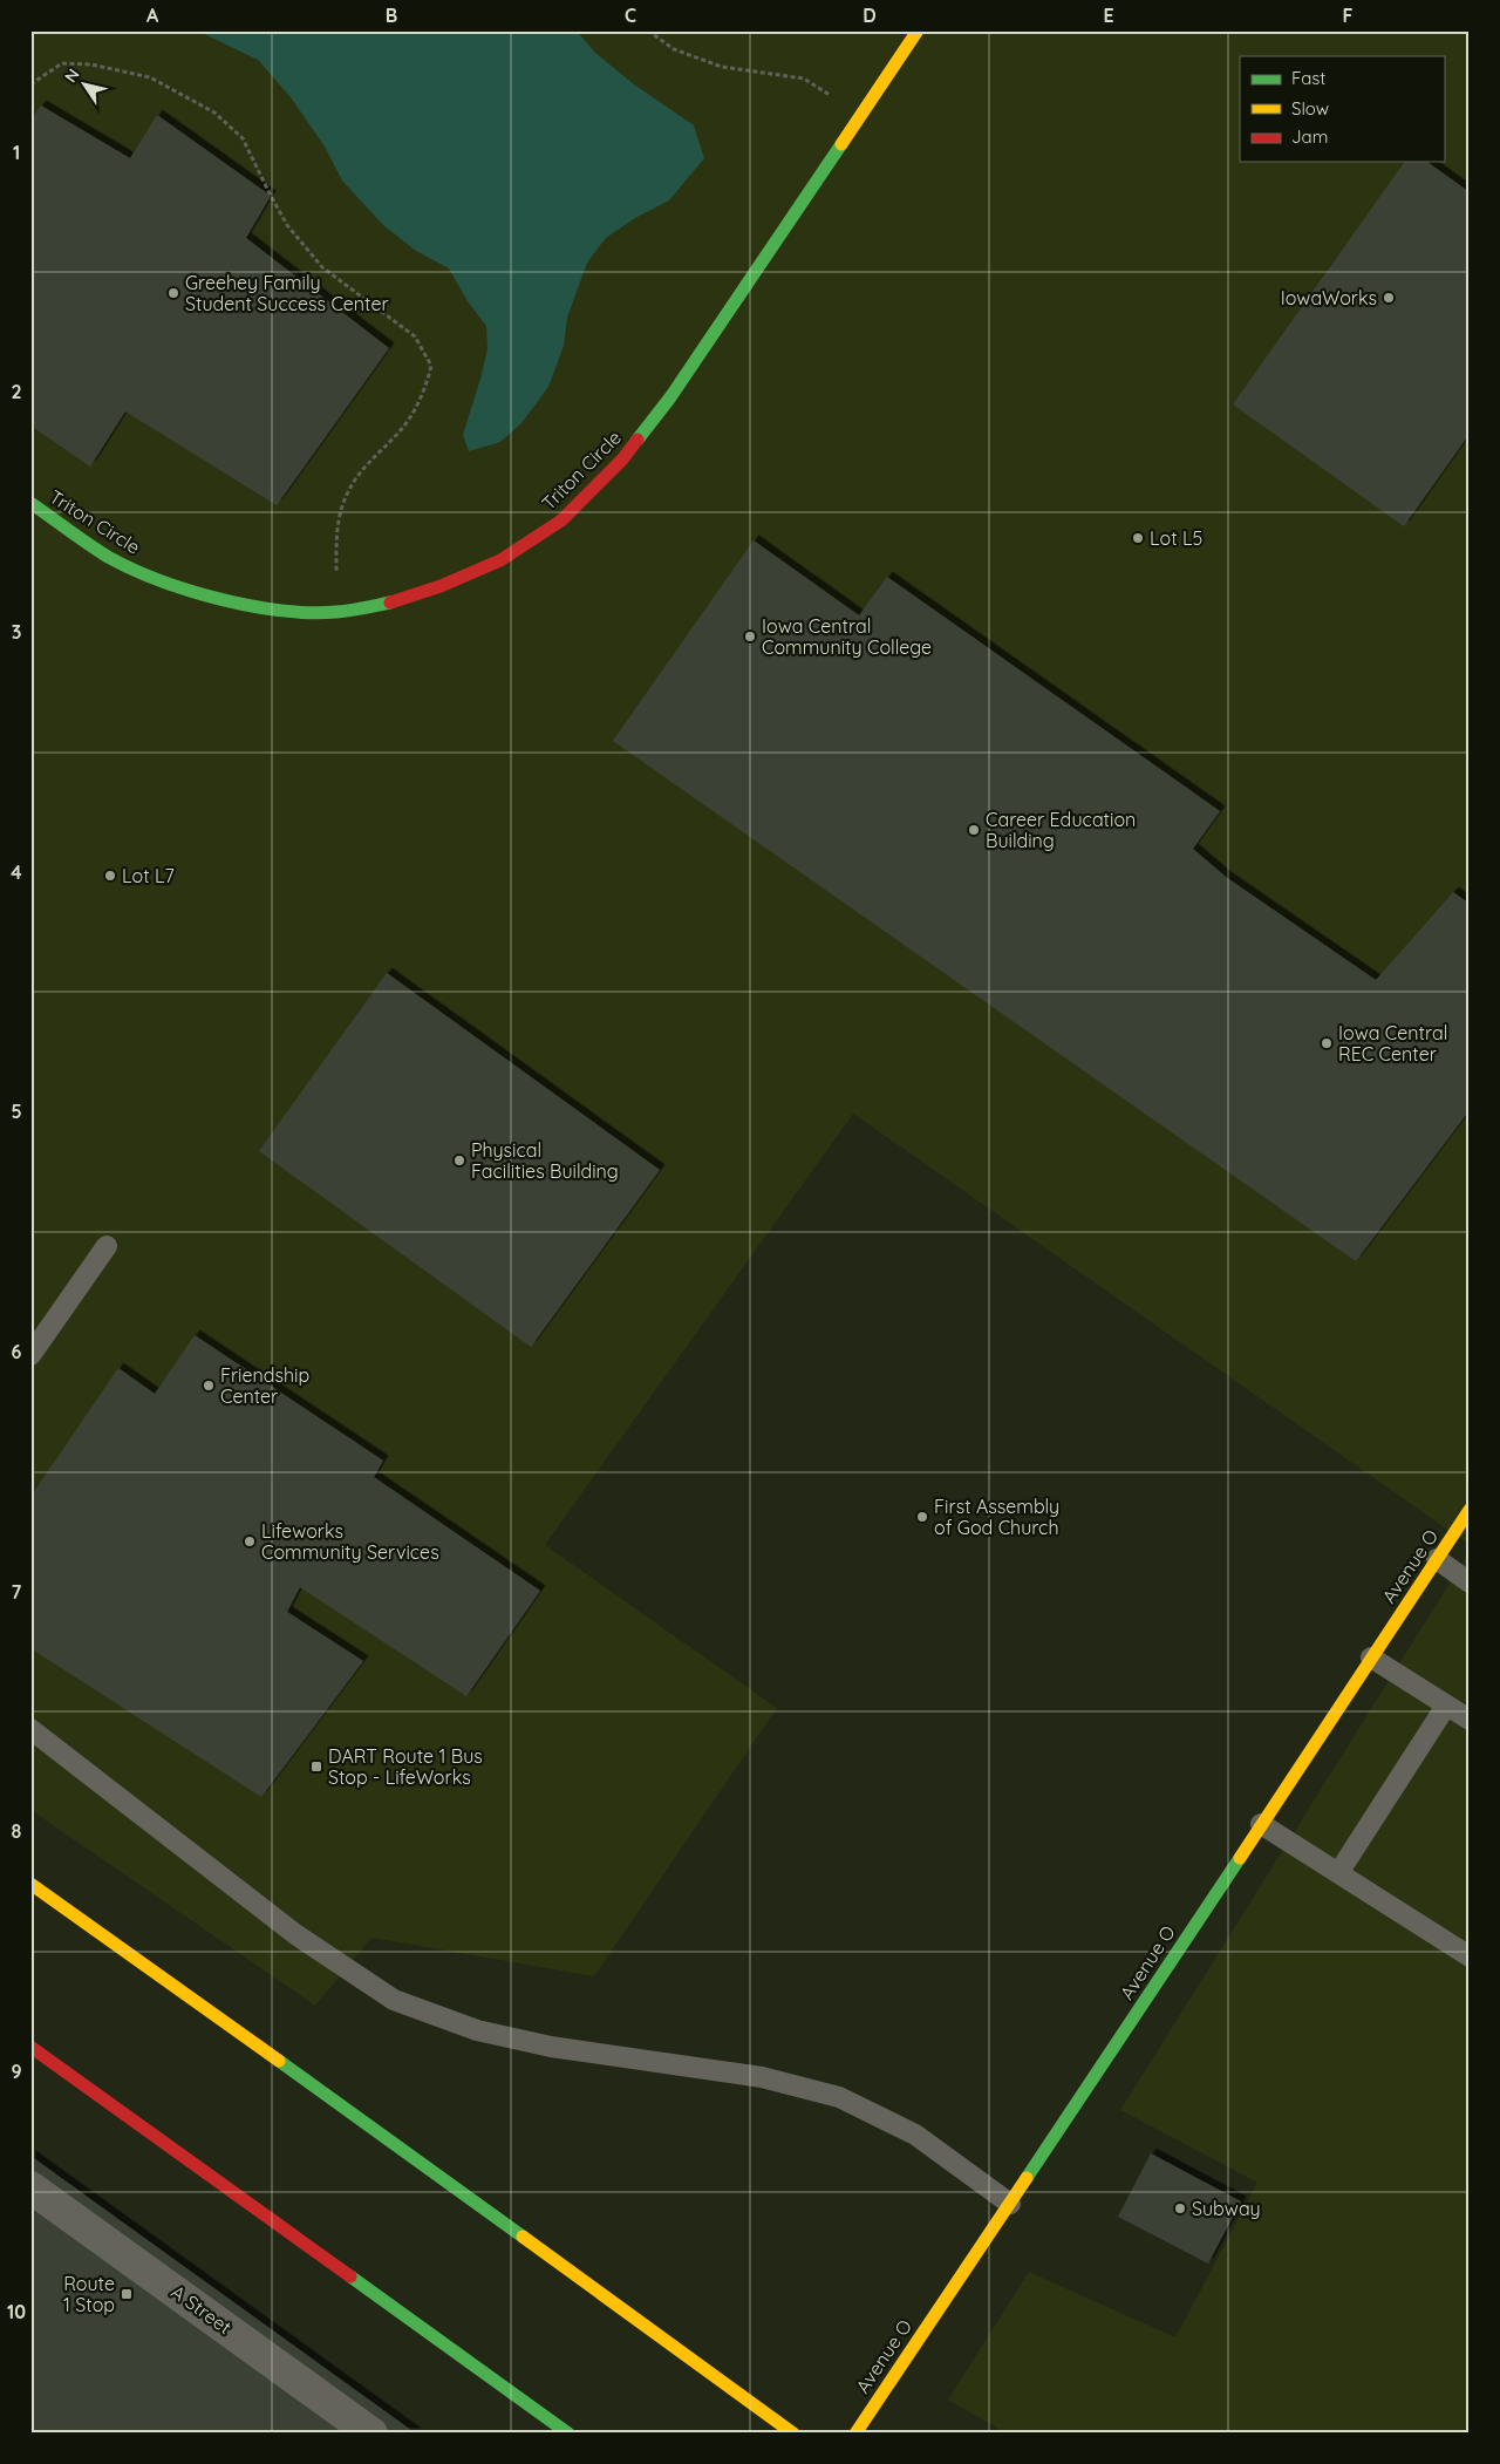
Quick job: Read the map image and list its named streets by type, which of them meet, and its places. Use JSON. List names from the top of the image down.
{
  "streets": {
    "street": ["Triton Circle", "Avenue O", "A Street"]
  },
  "places": {
    "other": [
      "Greehey Family Student Success Center",
      "IowaWorks",
      "Lot L5",
      "Iowa Central Community College",
      "Career Education Building",
      "Lot L7",
      "Iowa Central REC Center",
      "Physical Facilities Building",
      "Friendship Center",
      "First Assembly of God Church",
      "Lifeworks Community Services",
      "Subway"
    ],
    "transit": ["DART Route 1 Bus Stop - LifeWorks", "Route 1 Stop"]
  },
  "legend": ["Fast", "Slow", "Jam"],
  "north": "top left",
  "grid": {
    "columns": [
      "A",
      "B",
      "C",
      "D",
      "E",
      "F"
    ],
    "rows": [
      "1",
      "2",
      "3",
      "4",
      "5",
      "6",
      "7",
      "8",
      "9",
      "10"
    ]
  }
}
